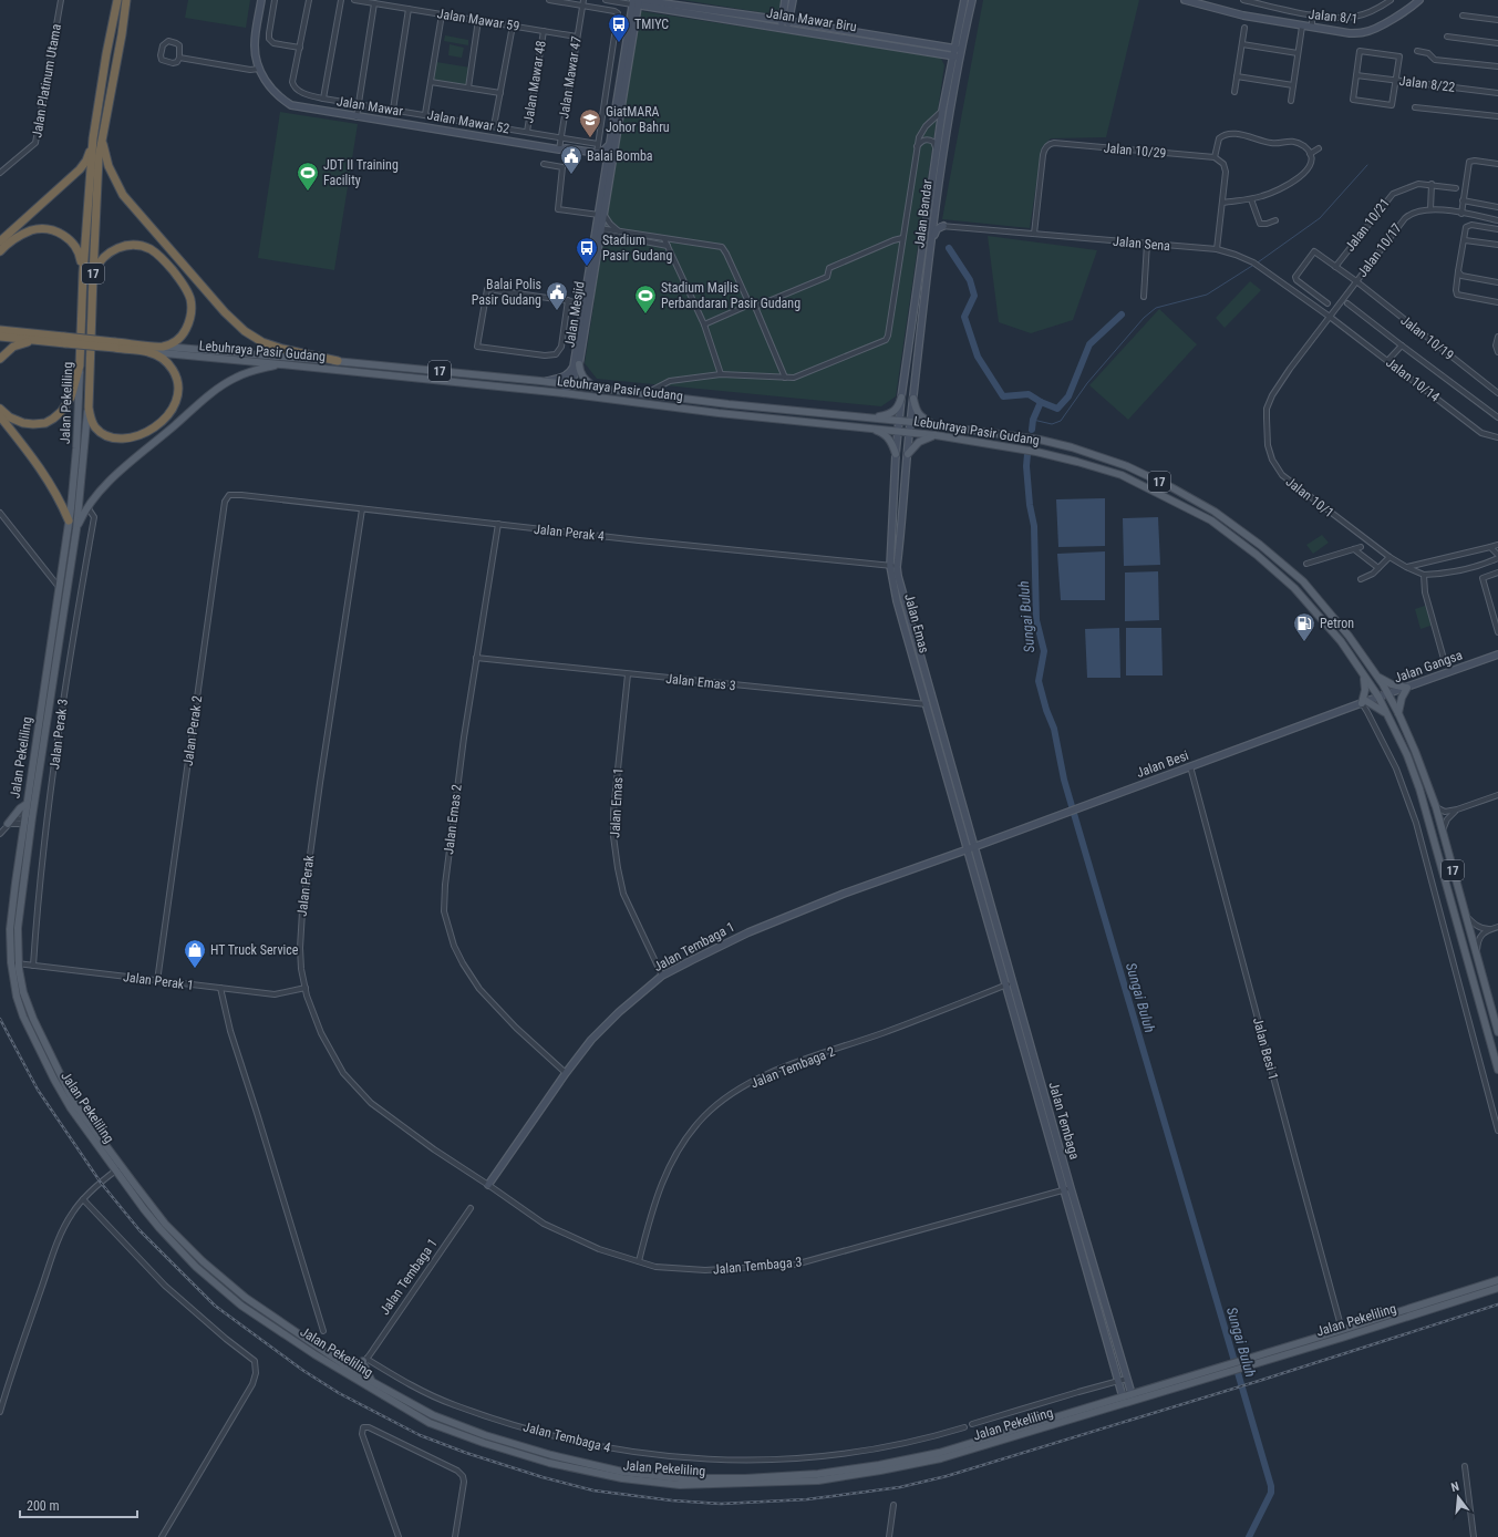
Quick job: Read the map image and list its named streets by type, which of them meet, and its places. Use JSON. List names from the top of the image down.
{
  "streets": {
    "highway": ["17", "Lebuhraya Pasir Gudang", "Jalan Pekeliling"],
    "main road": [
      "Jalan 8/1",
      "Jalan Mawar Biru",
      "Jalan Mawar",
      "Jalan Bandar",
      "Jalan Mesjid",
      "Jalan Emas",
      "Jalan Gangsa",
      "Jalan Besi",
      "Jalan Tembaga 1",
      "Jalan Tembaga"
    ],
    "street": [
      "Jalan Mawar 59",
      "Jalan Mawar 47",
      "Jalan Platinum Utama",
      "Jalan Mawar 48",
      "Jalan 8/22",
      "Jalan Mawar 52",
      "Jalan 10/29",
      "Jalan 10/21",
      "Jalan Sena",
      "Jalan 10/17",
      "Jalan 10/19",
      "Jalan 10/14",
      "Jalan 10/1",
      "Jalan Perak 4",
      "Jalan Emas 3",
      "Jalan Perak 2",
      "Jalan Perak 3",
      "Jalan Emas 1",
      "Jalan Emas 2",
      "Jalan Perak",
      "Jalan Perak 1",
      "Jalan Besi 1",
      "Jalan Tembaga 2",
      "Jalan Tembaga 3",
      "Jalan Tembaga 4"
    ]
  },
  "crossings": [
    ["Jalan Mawar 59", "Jalan Mawar 47"],
    ["Jalan Mawar 59", "Jalan Mawar 48"],
    ["Jalan Mawar Biru", "Jalan Bandar"],
    ["Jalan Mawar Biru", "Jalan Mesjid"],
    ["Jalan Mawar 47", "Jalan Mawar"],
    ["Jalan Mawar 47", "Jalan Mawar 52"],
    ["Jalan Mawar 48", "Jalan Mawar 52"],
    ["Jalan Mawar", "Jalan Mesjid"],
    ["Jalan 10/29", "Jalan Sena"],
    ["Jalan Bandar", "Jalan Sena"],
    ["Jalan Bandar", "Lebuhraya Pasir Gudang"],
    ["Jalan Bandar", "Jalan Emas"],
    ["Jalan 10/21", "Jalan 10/19"],
    ["Jalan Sena", "Jalan 10/17"],
    ["Jalan Sena", "Jalan 10/14"],
    ["Jalan Sena", "Jalan 10/1"],
    ["Jalan 10/17", "Jalan 10/19"],
    ["Jalan 10/17", "Jalan 10/14"],
    ["Jalan 10/17", "Jalan 10/1"],
    ["17", "Lebuhraya Pasir Gudang"],
    ["17", "Jalan Pekeliling"],
    ["Jalan Mesjid", "Lebuhraya Pasir Gudang"],
    ["Lebuhraya Pasir Gudang", "Jalan Emas"],
    ["Lebuhraya Pasir Gudang", "Jalan Gangsa"],
    ["Jalan 10/14", "Jalan 10/1"],
    ["Jalan Pekeliling", "Jalan Tembaga 1"],
    ["Jalan Pekeliling", "Jalan Perak 1"],
    ["Jalan Pekeliling", "Jalan Besi 1"],
    ["Jalan Pekeliling", "Jalan Tembaga"],
    ["Jalan Perak 4", "Jalan Emas"],
    ["Jalan Perak 4", "Jalan Perak 2"],
    ["Jalan Perak 4", "Jalan Emas 2"],
    ["Jalan Perak 4", "Jalan Perak"],
    ["Jalan Emas", "Jalan Emas 3"],
    ["Jalan Emas", "Jalan Besi"],
    ["Jalan Emas", "Jalan Tembaga 1"],
    ["Jalan Emas", "Jalan Tembaga"],
    ["Jalan Gangsa", "Jalan Besi"],
    ["Jalan Emas 3", "Jalan Emas 1"],
    ["Jalan Emas 3", "Jalan Emas 2"],
    ["Jalan Perak 2", "Jalan Perak 1"],
    ["Jalan Perak 3", "Jalan Perak 1"],
    ["Jalan Besi", "Jalan Tembaga 1"],
    ["Jalan Besi", "Jalan Besi 1"],
    ["Jalan Besi", "Jalan Tembaga"],
    ["Jalan Emas 1", "Jalan Tembaga 1"],
    ["Jalan Emas 2", "Jalan Tembaga 1"],
    ["Jalan Perak", "Jalan Tembaga 1"],
    ["Jalan Perak", "Jalan Perak 1"],
    ["Jalan Perak", "Jalan Tembaga 3"],
    ["Jalan Tembaga 1", "Jalan Tembaga"],
    ["Jalan Tembaga 1", "Jalan Tembaga 3"],
    ["Jalan Tembaga 1", "Jalan Tembaga 4"],
    ["Jalan Tembaga 2", "Jalan Tembaga"],
    ["Jalan Tembaga 2", "Jalan Tembaga 3"],
    ["Jalan Tembaga", "Jalan Tembaga 3"]
  ],
  "water": ["Sungai Buluh"],
  "places": {
    "bus stop": ["TMIYC", "Stadium Pasir Gudang"],
    "school or university": ["GiatMARA Johor Bahru"],
    "public building": ["Balai Bomba", "Balai Polis Pasir Gudang"],
    "sports": ["JDT II Training Facility", "Stadium Majlis Perbandaran Pasir Gudang"],
    "fuel station": ["Petron"],
    "shop": ["HT Truck Service"]
  },
  "scale_bar": "200 m",
  "north": "top"
}
